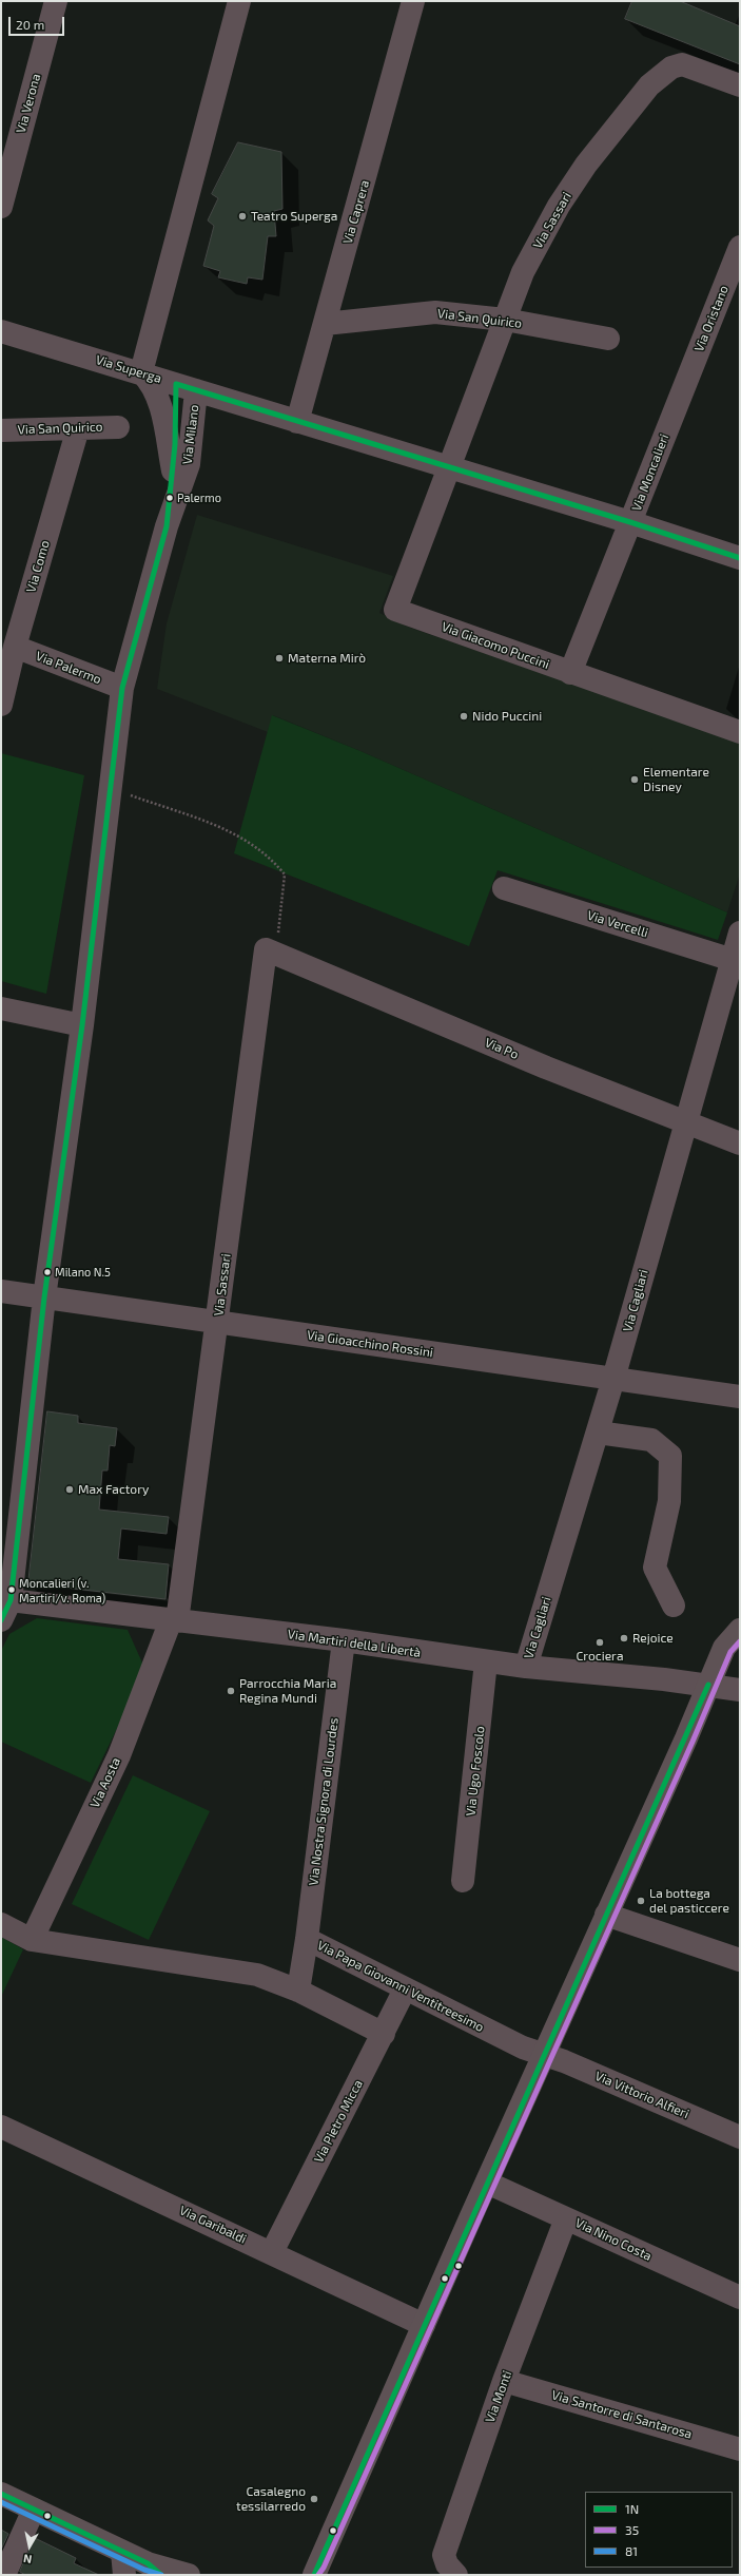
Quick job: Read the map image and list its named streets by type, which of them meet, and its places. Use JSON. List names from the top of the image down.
{
  "streets": {
    "street": [
      "Via Verona",
      "Via Caprera",
      "Via Sassari",
      "Via San Quirico",
      "Via Oristano",
      "Via Superga",
      "Via Milano",
      "Via Moncalieri",
      "Via Como",
      "Via Giacomo Puccini",
      "Via Palermo",
      "Via Vercelli",
      "Via Po",
      "Via Cagliari",
      "Via Gioacchino Rossini",
      "Via Martiri della Libertà",
      "Via Ugo Foscolo",
      "Via Aosta",
      "Via Nostra Signora di Lourdes",
      "Via Papa Giovanni Ventitreesimo",
      "Via Vittorio Alfieri",
      "Via Pietro Micca",
      "Via Garibaldi",
      "Via Nino Costa",
      "Via Monti",
      "Via Santorre di Santarosa"
    ]
  },
  "crossings": [
    ["Via Caprera", "Via San Quirico"],
    ["Via Caprera", "Via Superga"],
    ["Via Sassari", "Via San Quirico"],
    ["Via Sassari", "Via Superga"],
    ["Via Sassari", "Via Giacomo Puccini"],
    ["Via Sassari", "Via Po"],
    ["Via Sassari", "Via Gioacchino Rossini"],
    ["Via Sassari", "Via Martiri della Libertà"],
    ["Via Sassari", "Via Aosta"],
    ["Via San Quirico", "Via Como"],
    ["Via Oristano", "Via Moncalieri"],
    ["Via Superga", "Via Milano"],
    ["Via Superga", "Via Moncalieri"],
    ["Via Superga", "Via Giacomo Puccini"],
    ["Via Milano", "Via Palermo"],
    ["Via Milano", "Via Gioacchino Rossini"],
    ["Via Milano", "Via Martiri della Libertà"],
    ["Via Moncalieri", "Via Giacomo Puccini"],
    ["Via Como", "Via Palermo"],
    ["Via Vercelli", "Via Cagliari"],
    ["Via Po", "Via Cagliari"],
    ["Via Cagliari", "Via Gioacchino Rossini"],
    ["Via Cagliari", "Via Martiri della Libertà"],
    ["Via Martiri della Libertà", "Via Ugo Foscolo"],
    ["Via Martiri della Libertà", "Via Aosta"],
    ["Via Martiri della Libertà", "Via Nostra Signora di Lourdes"],
    ["Via Nostra Signora di Lourdes", "Via Papa Giovanni Ventitreesimo"],
    ["Via Papa Giovanni Ventitreesimo", "Via Vittorio Alfieri"],
    ["Via Papa Giovanni Ventitreesimo", "Via Pietro Micca"],
    ["Via Pietro Micca", "Via Garibaldi"],
    ["Via Nino Costa", "Via Monti"],
    ["Via Monti", "Via Santorre di Santarosa"]
  ],
  "places": [
    "Teatro Superga",
    "Palermo",
    "Materna Mirò",
    "Nido Puccini",
    "Elementare Disney",
    "Milano N.5",
    "Max Factory",
    "Moncalieri (v. Martiri/v. Roma)",
    "Rejoice",
    "Crociera",
    "Parrocchia Maria Regina Mundi",
    "La bottega del pasticcere",
    "Casalegno tessilarredo"
  ],
  "lines": ["transit line 1N", "transit line 35", "transit line 81"],
  "legend": ["1N", "35", "81"],
  "scale_bar": "20 m",
  "north": "bottom"
}
